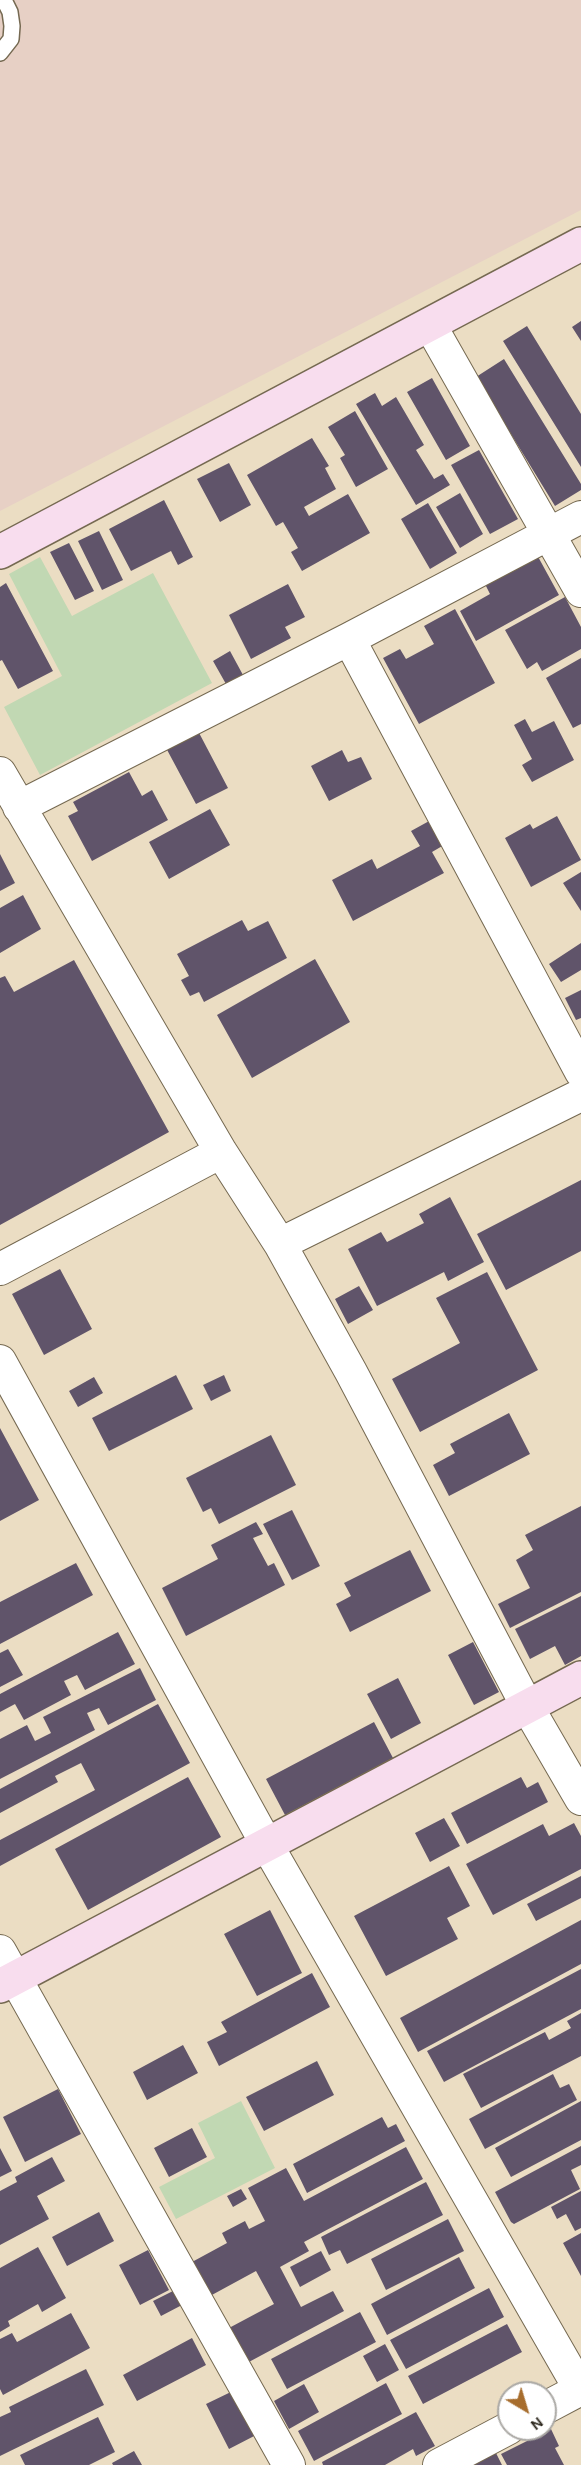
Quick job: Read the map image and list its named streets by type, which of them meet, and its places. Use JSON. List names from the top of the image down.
{
  "north": "bottom right"
}
